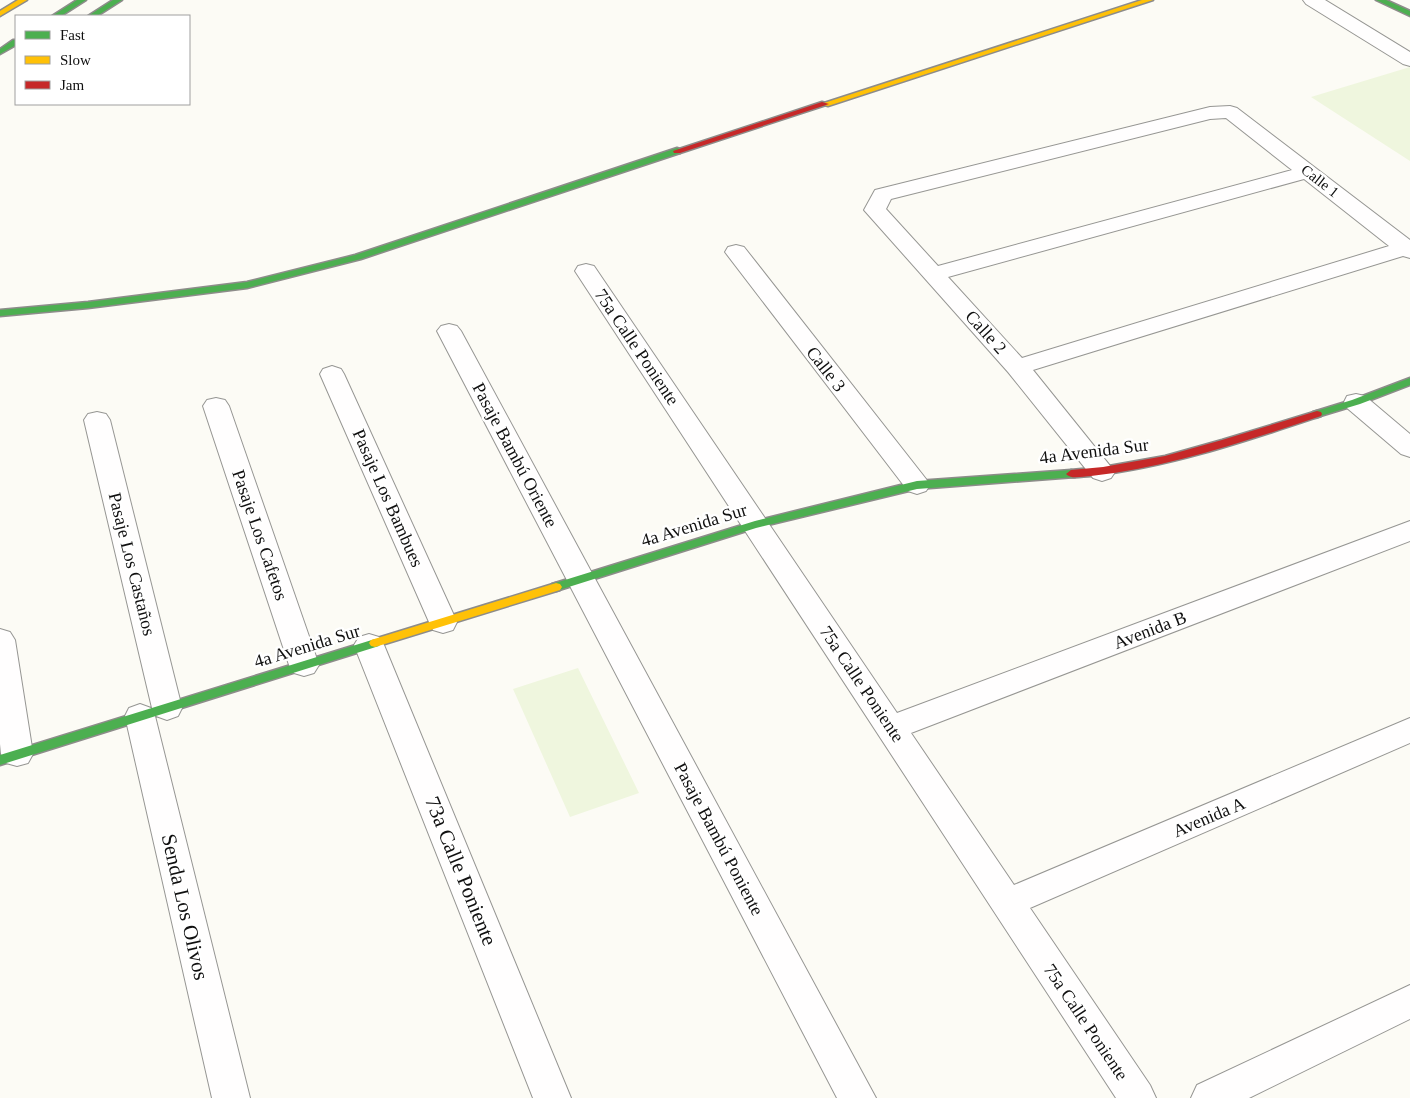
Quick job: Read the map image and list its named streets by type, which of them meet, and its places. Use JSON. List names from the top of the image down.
{
  "streets": {
    "main road": ["4a Avenida Sur"],
    "street": [
      "Calle 1",
      "Calle 2",
      "75a Calle Poniente",
      "Calle 3",
      "Pasaje Bambú Oriente",
      "Pasaje Los Bambues",
      "Pasaje Los Cafetos",
      "Pasaje Los Castaños",
      "Avenida B",
      "Avenida A",
      "Pasaje Bambú Poniente",
      "73a Calle Poniente",
      "Senda Los Olivos"
    ]
  },
  "crossings": [
    ["Calle 1", "Calle 2"],
    ["Calle 2", "4a Avenida Sur"],
    ["75a Calle Poniente", "4a Avenida Sur"],
    ["75a Calle Poniente", "Avenida B"],
    ["75a Calle Poniente", "Avenida A"],
    ["Calle 3", "4a Avenida Sur"],
    ["4a Avenida Sur", "Pasaje Bambú Oriente"],
    ["4a Avenida Sur", "Pasaje Los Bambues"],
    ["4a Avenida Sur", "Pasaje Los Cafetos"],
    ["4a Avenida Sur", "Pasaje Los Castaños"],
    ["4a Avenida Sur", "Pasaje Bambú Poniente"],
    ["4a Avenida Sur", "73a Calle Poniente"],
    ["4a Avenida Sur", "Senda Los Olivos"],
    ["Pasaje Bambú Oriente", "Pasaje Bambú Poniente"],
    ["Pasaje Los Castaños", "Senda Los Olivos"]
  ],
  "legend": ["Fast", "Slow", "Jam"]
}
